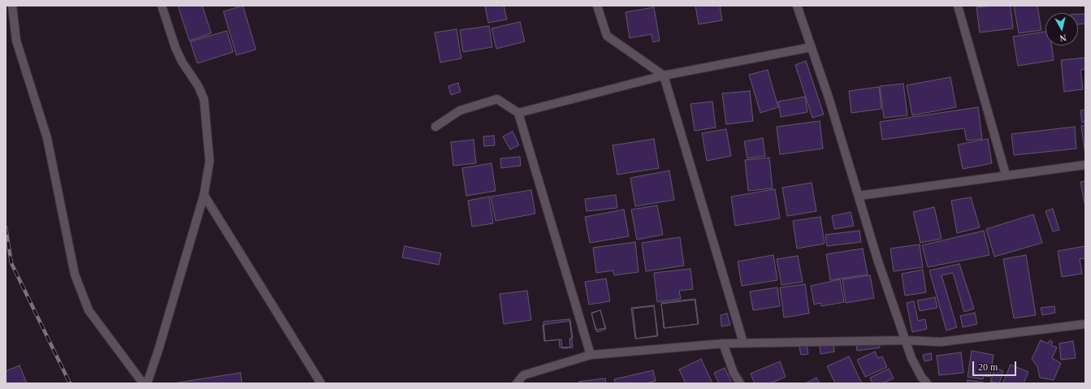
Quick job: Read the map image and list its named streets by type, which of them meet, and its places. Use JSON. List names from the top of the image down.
{
  "scale_bar": "20 m",
  "north": "bottom"
}
